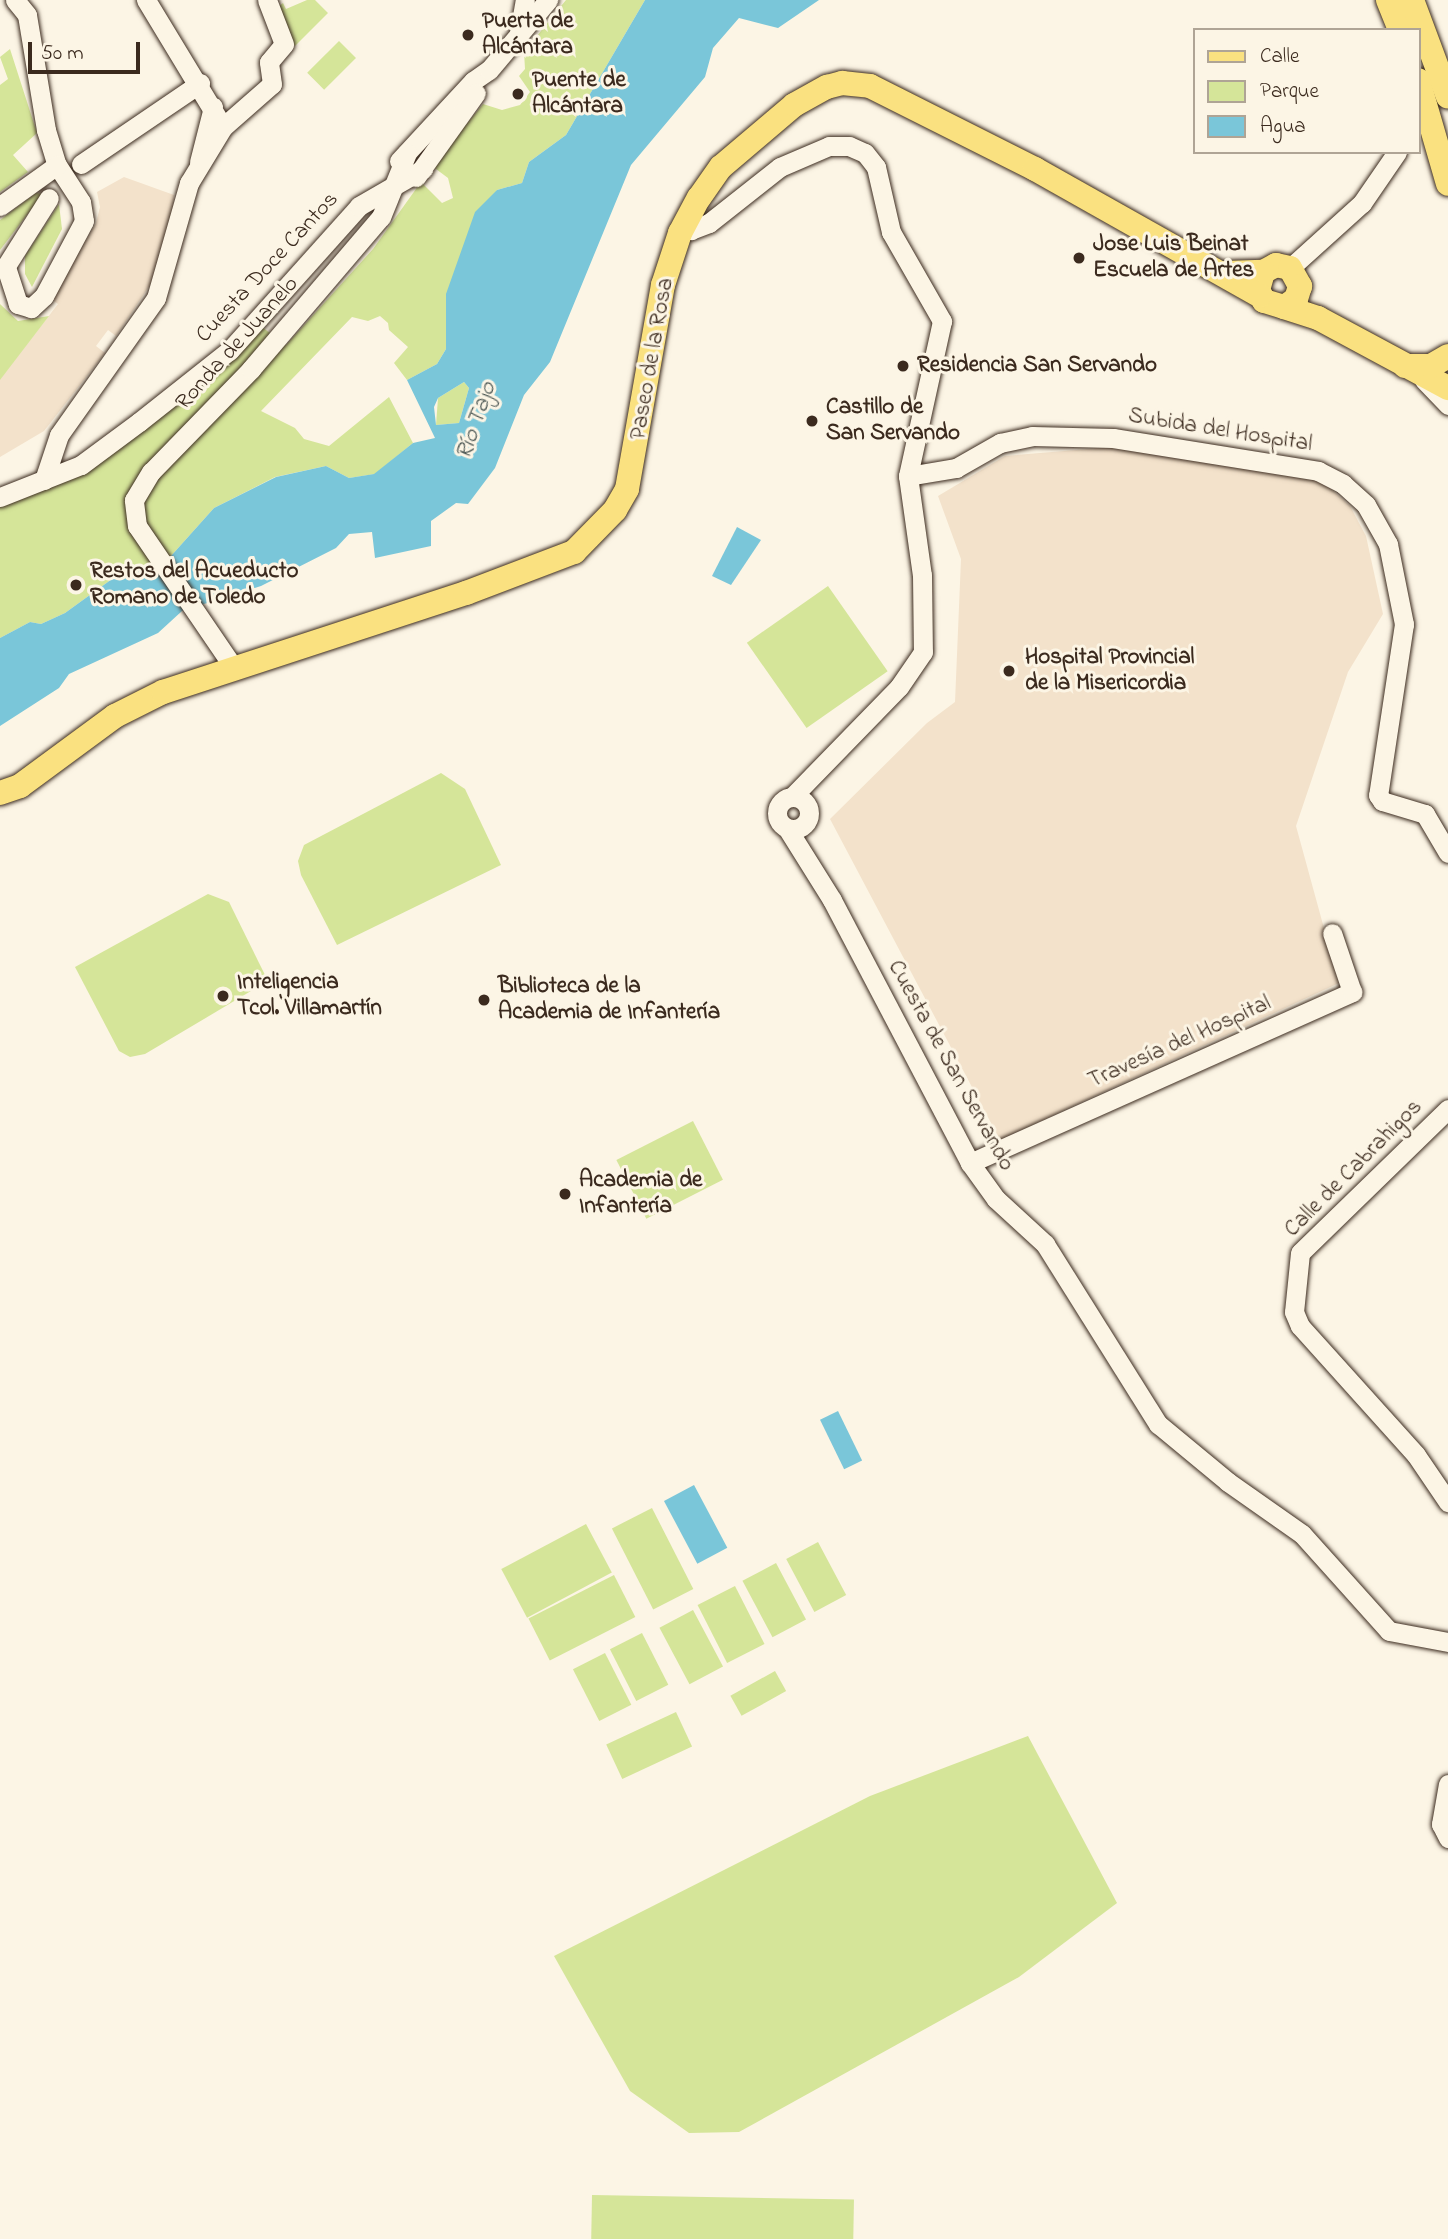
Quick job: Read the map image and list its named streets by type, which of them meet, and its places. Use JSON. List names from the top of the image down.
{
  "streets": {
    "main road": ["Paseo de la Rosa"],
    "street": [
      "Cuesta Doce Cantos",
      "Ronda de Juanelo",
      "Subida del Hospital",
      "Travesía del Hospital",
      "Cuesta de San Servando",
      "Calle de Cabrahigos"
    ]
  },
  "crossings": [
    ["Cuesta Doce Cantos", "Ronda de Juanelo"],
    ["Ronda de Juanelo", "Paseo de la Rosa"],
    ["Travesía del Hospital", "Cuesta de San Servando"]
  ],
  "water": ["Río Tajo"],
  "places": [
    "Puerta de Alcántara",
    "Puente de Alcántara",
    "Jose Luis Beinat Escuela de Artes",
    "Residencia San Servando",
    "Castillo de San Servando",
    "Restos del Acueducto Romano de Toledo",
    "Hospital Provincial de la Misericordia",
    "Inteligencia Tcol. Villamartín",
    "Biblioteca de la Academia de Infantería",
    "Academia de Infantería"
  ],
  "legend": ["Calle", "Parque", "Agua"],
  "scale_bar": "50 m"
}
